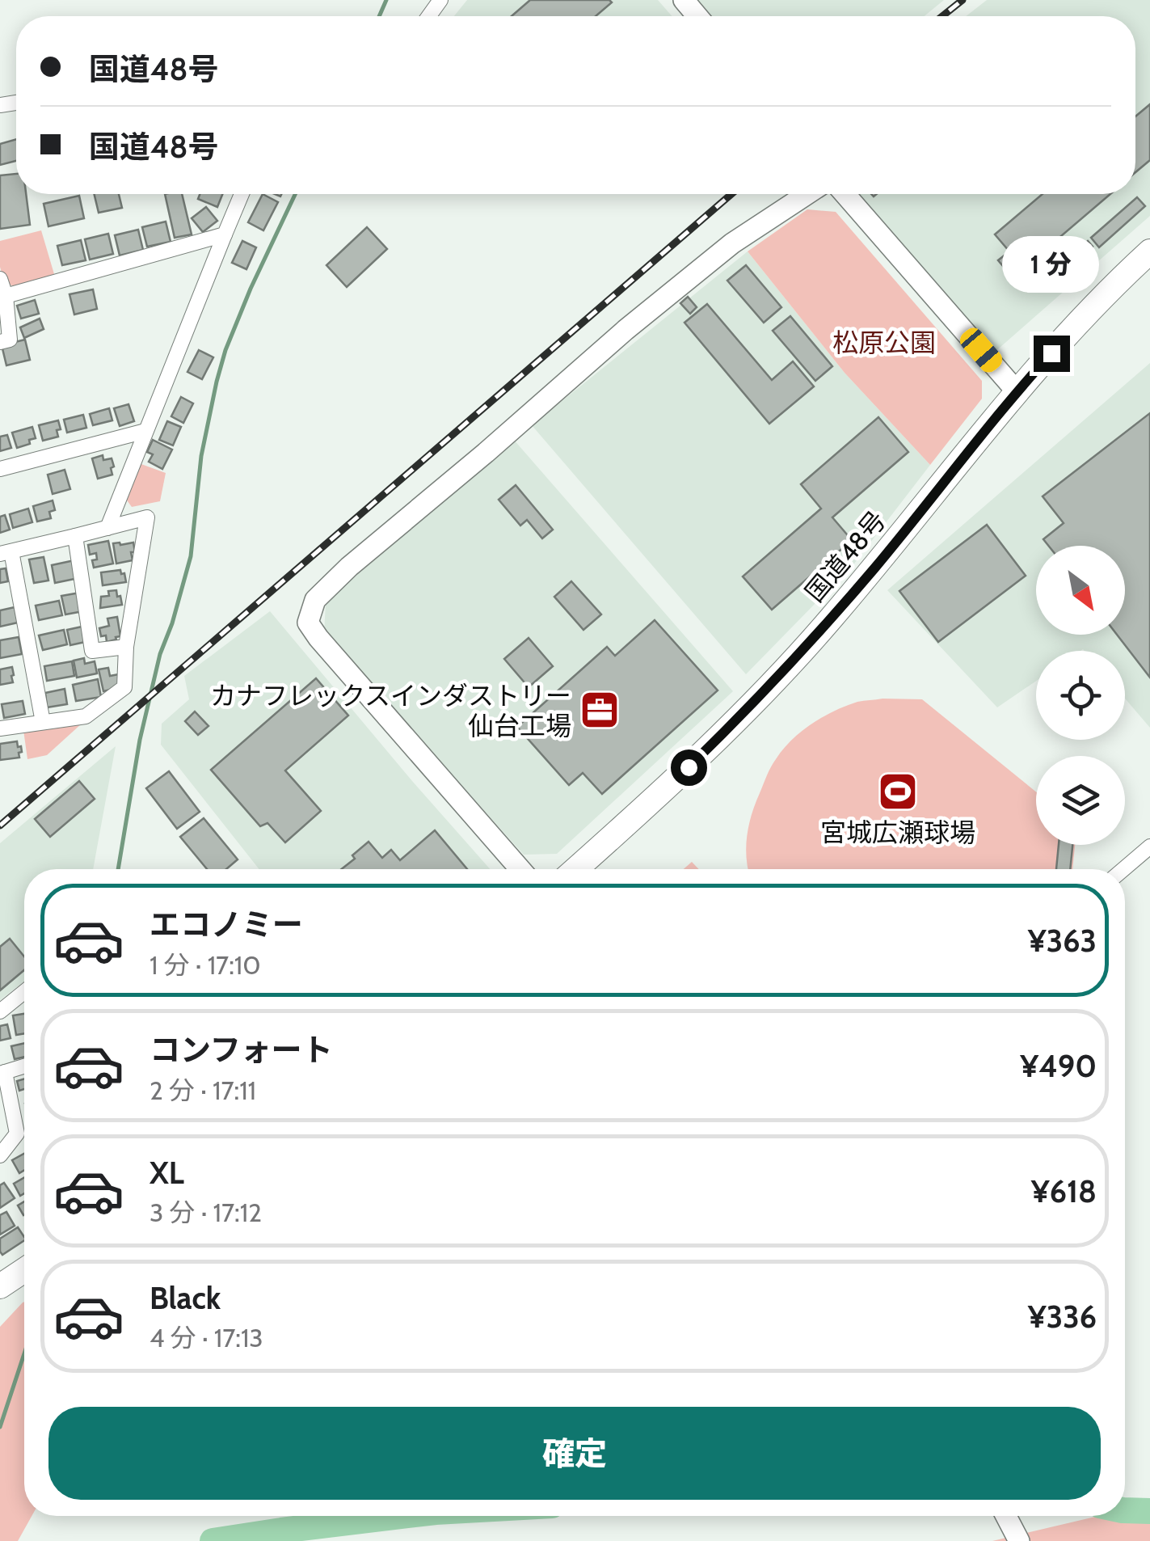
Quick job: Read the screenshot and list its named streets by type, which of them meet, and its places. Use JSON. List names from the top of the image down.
{
  "streets": {
    "highway": ["国道48号"]
  },
  "parks": ["松原公園"],
  "places": {
    "office": ["カナフレックスインダストリー 仙台工場"],
    "sports": ["宮城広瀬球場"]
  },
  "north": "bottom right",
  "page": {
    "banner": ["国道48号", "国道48号"],
    "bubble": "1 分",
    "list": [
      {
        "name": "エコノミー",
        "note": "1 分 · 17:10",
        "value": "¥363"
      },
      {
        "name": "コンフォート",
        "note": "2 分 · 17:11",
        "value": "¥490"
      },
      {
        "name": "XL",
        "note": "3 分 · 17:12",
        "value": "¥618"
      },
      {
        "name": "Black",
        "note": "4 分 · 17:13",
        "value": "¥336"
      }
    ],
    "buttons": "確定"
  }
}
